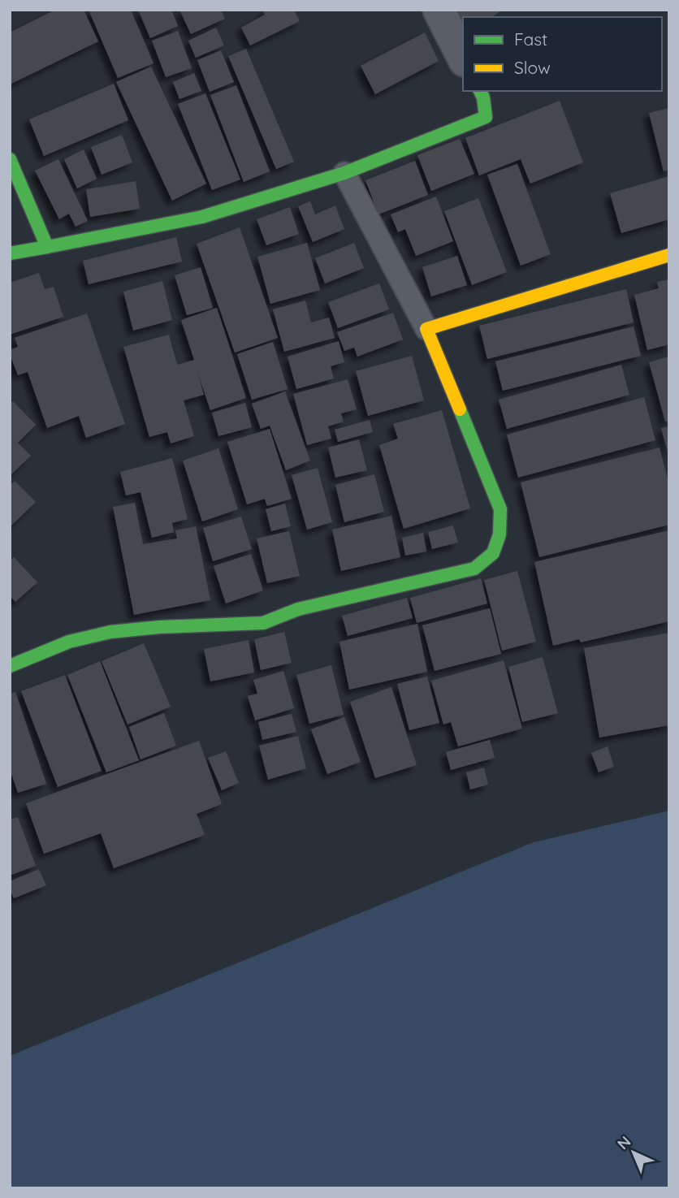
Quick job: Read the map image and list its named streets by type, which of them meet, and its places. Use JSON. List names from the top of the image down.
{
  "legend": ["Fast", "Slow"],
  "north": "top left"
}
